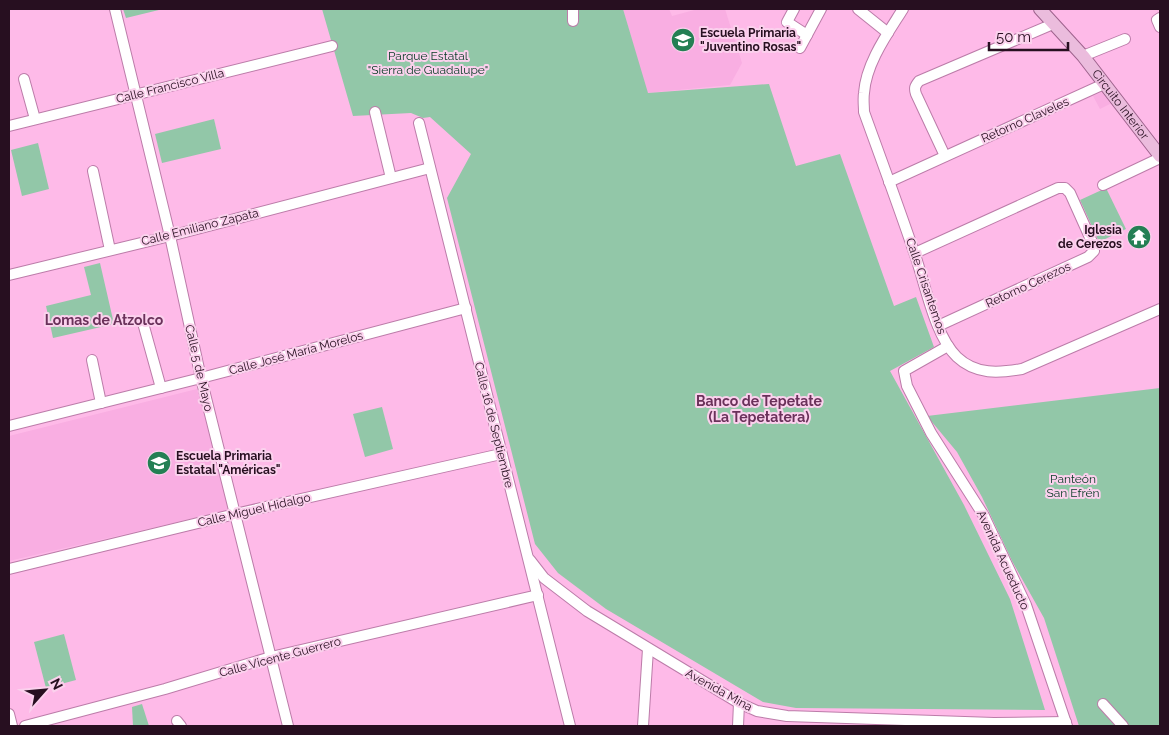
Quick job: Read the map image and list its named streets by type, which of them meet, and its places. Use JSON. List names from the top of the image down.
{
  "streets": {
    "main road": ["Circuito Interior"],
    "street": [
      "Calle Francisco Villa",
      "Retorno Claveles",
      "Calle Emiliano Zapata",
      "Retorno Cerezos",
      "Calle Crisantemos",
      "Calle José María Morelos",
      "Calle 5 de Mayo",
      "Calle 16 de Septiembre",
      "Calle Miguel Hidalgo",
      "Avenida Acueducto",
      "Calle Vicente Guerrero",
      "Avenida Mina"
    ]
  },
  "crossings": [
    ["Calle Francisco Villa", "Calle 5 de Mayo"],
    ["Circuito Interior", "Retorno Claveles"],
    ["Retorno Claveles", "Calle Crisantemos"],
    ["Calle Emiliano Zapata", "Calle 5 de Mayo"],
    ["Calle Emiliano Zapata", "Calle 16 de Septiembre"],
    ["Retorno Cerezos", "Calle Crisantemos"],
    ["Calle Crisantemos", "Avenida Acueducto"],
    ["Calle José María Morelos", "Calle 5 de Mayo"],
    ["Calle José María Morelos", "Calle 16 de Septiembre"],
    ["Calle 5 de Mayo", "Calle Miguel Hidalgo"],
    ["Calle 5 de Mayo", "Calle Vicente Guerrero"],
    ["Calle 16 de Septiembre", "Calle Miguel Hidalgo"],
    ["Calle 16 de Septiembre", "Calle Vicente Guerrero"],
    ["Calle 16 de Septiembre", "Avenida Mina"],
    ["Avenida Acueducto", "Avenida Mina"]
  ],
  "districts": ["Lomas de Atzolco", "Banco de Tepetate (La Tepetatera)"],
  "parks": ["Parque Estatal \"Sierra de Guadalupe\"", "Panteón San Efrén"],
  "places": {
    "school or university": ["Escuela Primaria \"Juventino Rosas\"", "Escuela Primaria Estatal \"Américas\""],
    "temple": ["Iglesia de Cerezos"]
  },
  "scale_bar": "50 m",
  "north": "top right"
}
